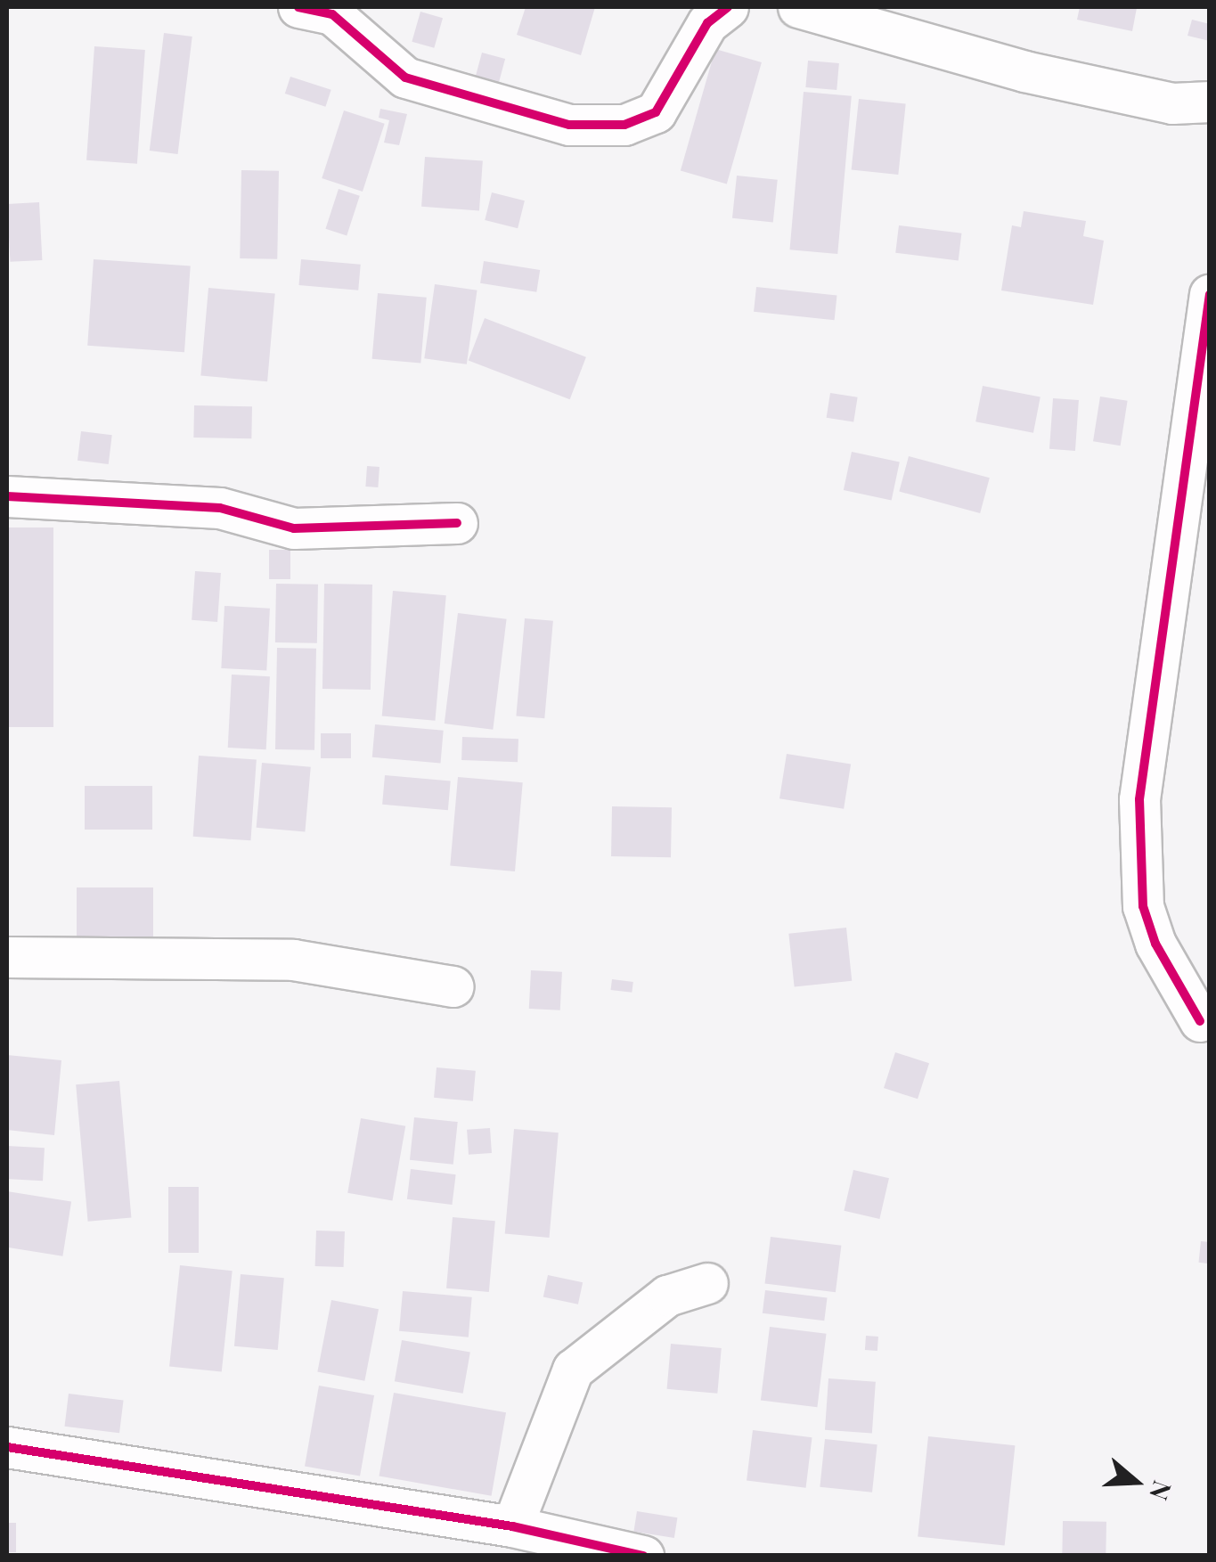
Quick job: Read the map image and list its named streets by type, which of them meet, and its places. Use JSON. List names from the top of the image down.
{
  "north": "right"
}
